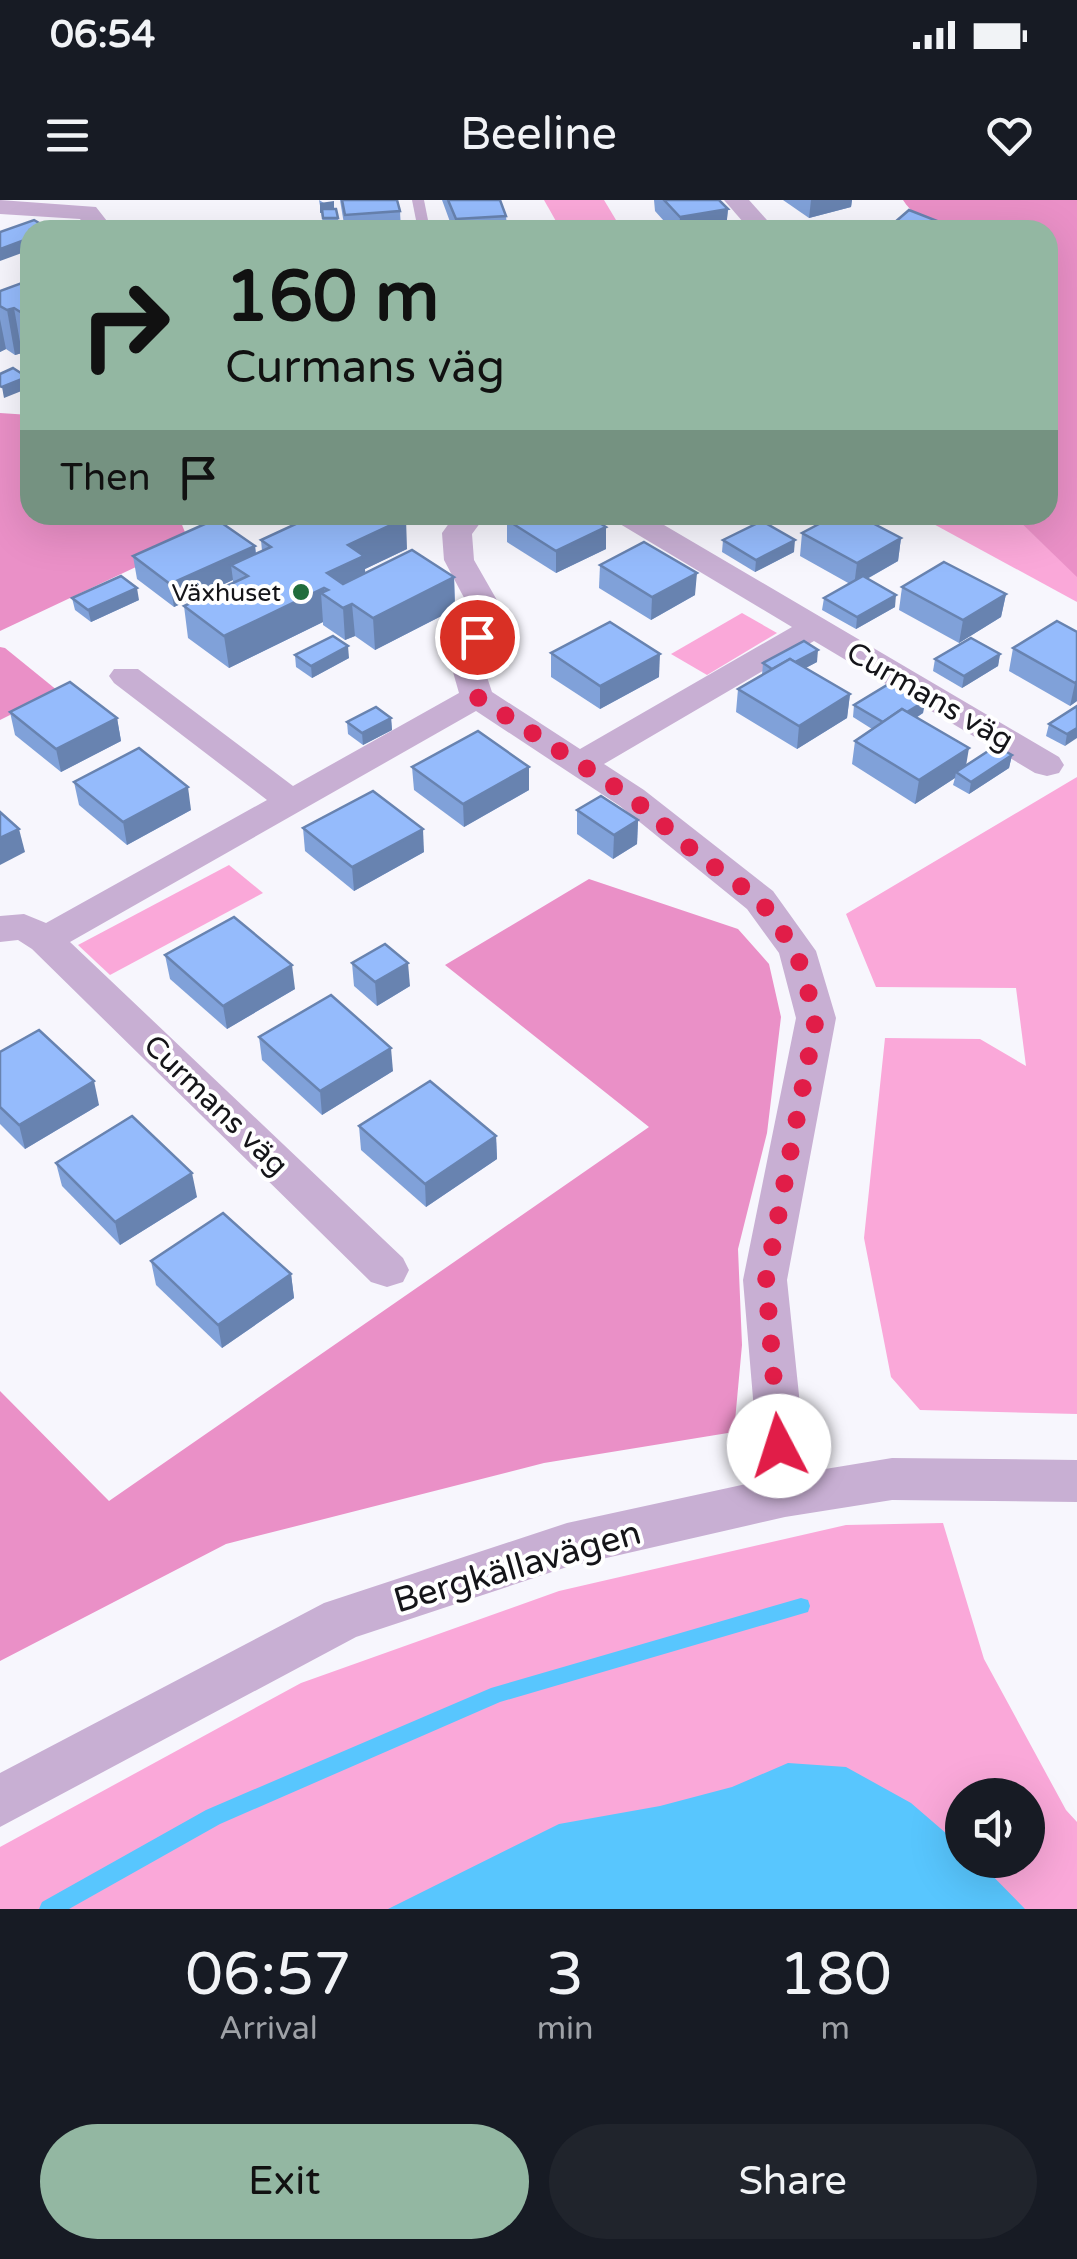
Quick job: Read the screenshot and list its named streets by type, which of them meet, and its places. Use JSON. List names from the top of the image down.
{
  "streets": {
    "street": ["Curmans väg", "Bergkällavägen"]
  },
  "places": ["Växhuset"],
  "page": {
    "status": "06:54",
    "header": "Beeline",
    "turn": ["160 m", "Curmans väg"],
    "then": "Then",
    "eta": [
      "06:57",
      "Arrival",
      "3",
      "min",
      "180",
      "m"
    ],
    "buttons": ["Exit", "Share"]
  }
}
